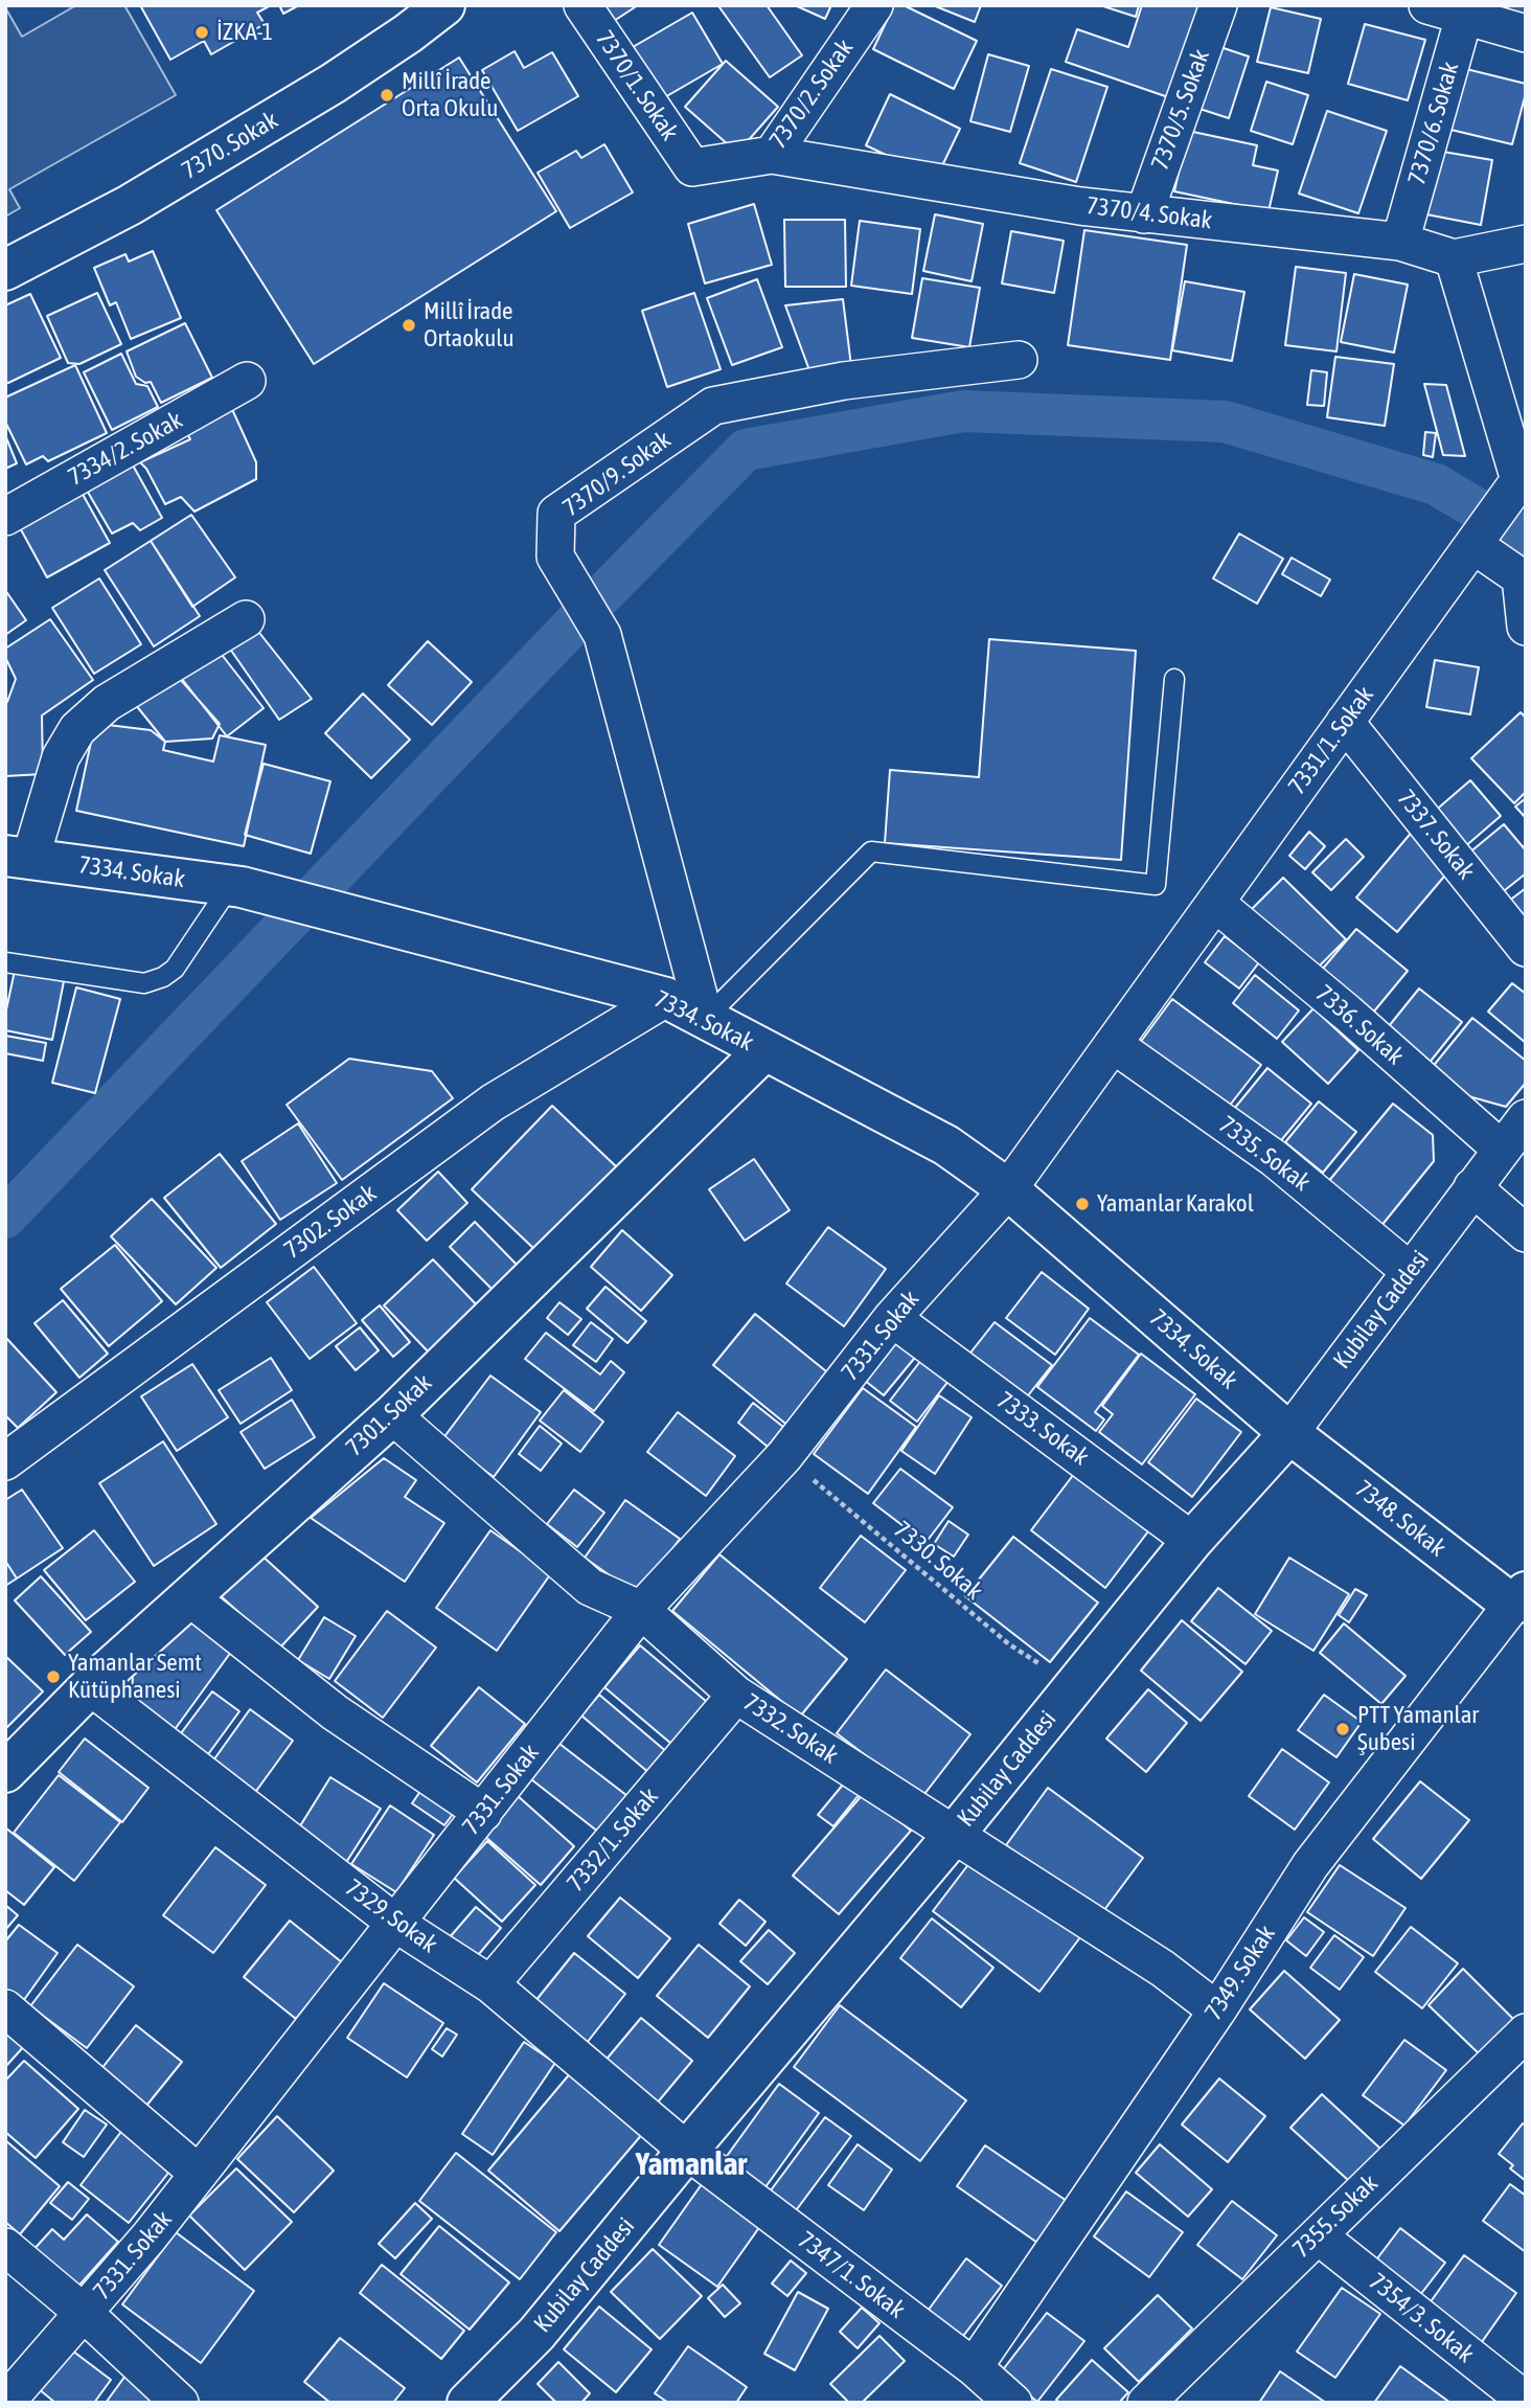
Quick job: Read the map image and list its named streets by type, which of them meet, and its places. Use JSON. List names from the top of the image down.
{
  "streets": {
    "street": [
      "7370/1. Sokak",
      "7370/2. Sokak",
      "7370/5. Sokak",
      "7370/6. Sokak",
      "7370. Sokak",
      "7370/4. Sokak",
      "7334/2. Sokak",
      "7370/9. Sokak",
      "7331/1. Sokak",
      "7337. Sokak",
      "7334. Sokak",
      "7336. Sokak",
      "7335. Sokak",
      "7302. Sokak",
      "Kubilay Caddesi",
      "7331. Sokak",
      "7301. Sokak",
      "7333. Sokak",
      "7348. Sokak",
      "7332. Sokak",
      "7332/1. Sokak",
      "7329. Sokak",
      "7349. Sokak",
      "7355. Sokak",
      "7347/1. Sokak",
      "7354/3. Sokak"
    ],
    "path": ["7330. Sokak"]
  },
  "crossings": [
    ["7370/1. Sokak", "7370/2. Sokak"],
    ["7370/2. Sokak", "7370/4. Sokak"],
    ["7370/5. Sokak", "7370/4. Sokak"],
    ["7370/6. Sokak", "7370/4. Sokak"],
    ["7370/4. Sokak", "7331/1. Sokak"],
    ["7370/9. Sokak", "7334. Sokak"],
    ["7331/1. Sokak", "7337. Sokak"],
    ["7331/1. Sokak", "7334. Sokak"],
    ["7331/1. Sokak", "7336. Sokak"],
    ["7331/1. Sokak", "7335. Sokak"],
    ["7331/1. Sokak", "7331. Sokak"],
    ["7334. Sokak", "7302. Sokak"],
    ["7334. Sokak", "Kubilay Caddesi"],
    ["7334. Sokak", "7331. Sokak"],
    ["7334. Sokak", "7301. Sokak"],
    ["7334. Sokak", "7348. Sokak"],
    ["7336. Sokak", "Kubilay Caddesi"],
    ["7335. Sokak", "Kubilay Caddesi"],
    ["Kubilay Caddesi", "7333. Sokak"],
    ["Kubilay Caddesi", "7348. Sokak"],
    ["Kubilay Caddesi", "7330. Sokak"],
    ["Kubilay Caddesi", "7332. Sokak"],
    ["Kubilay Caddesi", "7329. Sokak"],
    ["Kubilay Caddesi", "7347/1. Sokak"],
    ["7331. Sokak", "7333. Sokak"],
    ["7331. Sokak", "7330. Sokak"],
    ["7331. Sokak", "7332. Sokak"],
    ["7331. Sokak", "7329. Sokak"],
    ["7301. Sokak", "7332. Sokak"],
    ["7301. Sokak", "7329. Sokak"],
    ["7348. Sokak", "7349. Sokak"],
    ["7332. Sokak", "7332/1. Sokak"],
    ["7332. Sokak", "7349. Sokak"],
    ["7332/1. Sokak", "7329. Sokak"],
    ["7329. Sokak", "7347/1. Sokak"],
    ["7349. Sokak", "7347/1. Sokak"],
    ["7355. Sokak", "7354/3. Sokak"]
  ],
  "districts": ["Yamanlar"],
  "places": [
    "İZKA-1",
    "Millî İrade Orta Okulu",
    "Millî İrade Ortaokulu",
    "Yamanlar Karakol",
    "Yamanlar Semt Kütüphanesi",
    "PTT Yamanlar Şubesi"
  ]
}
